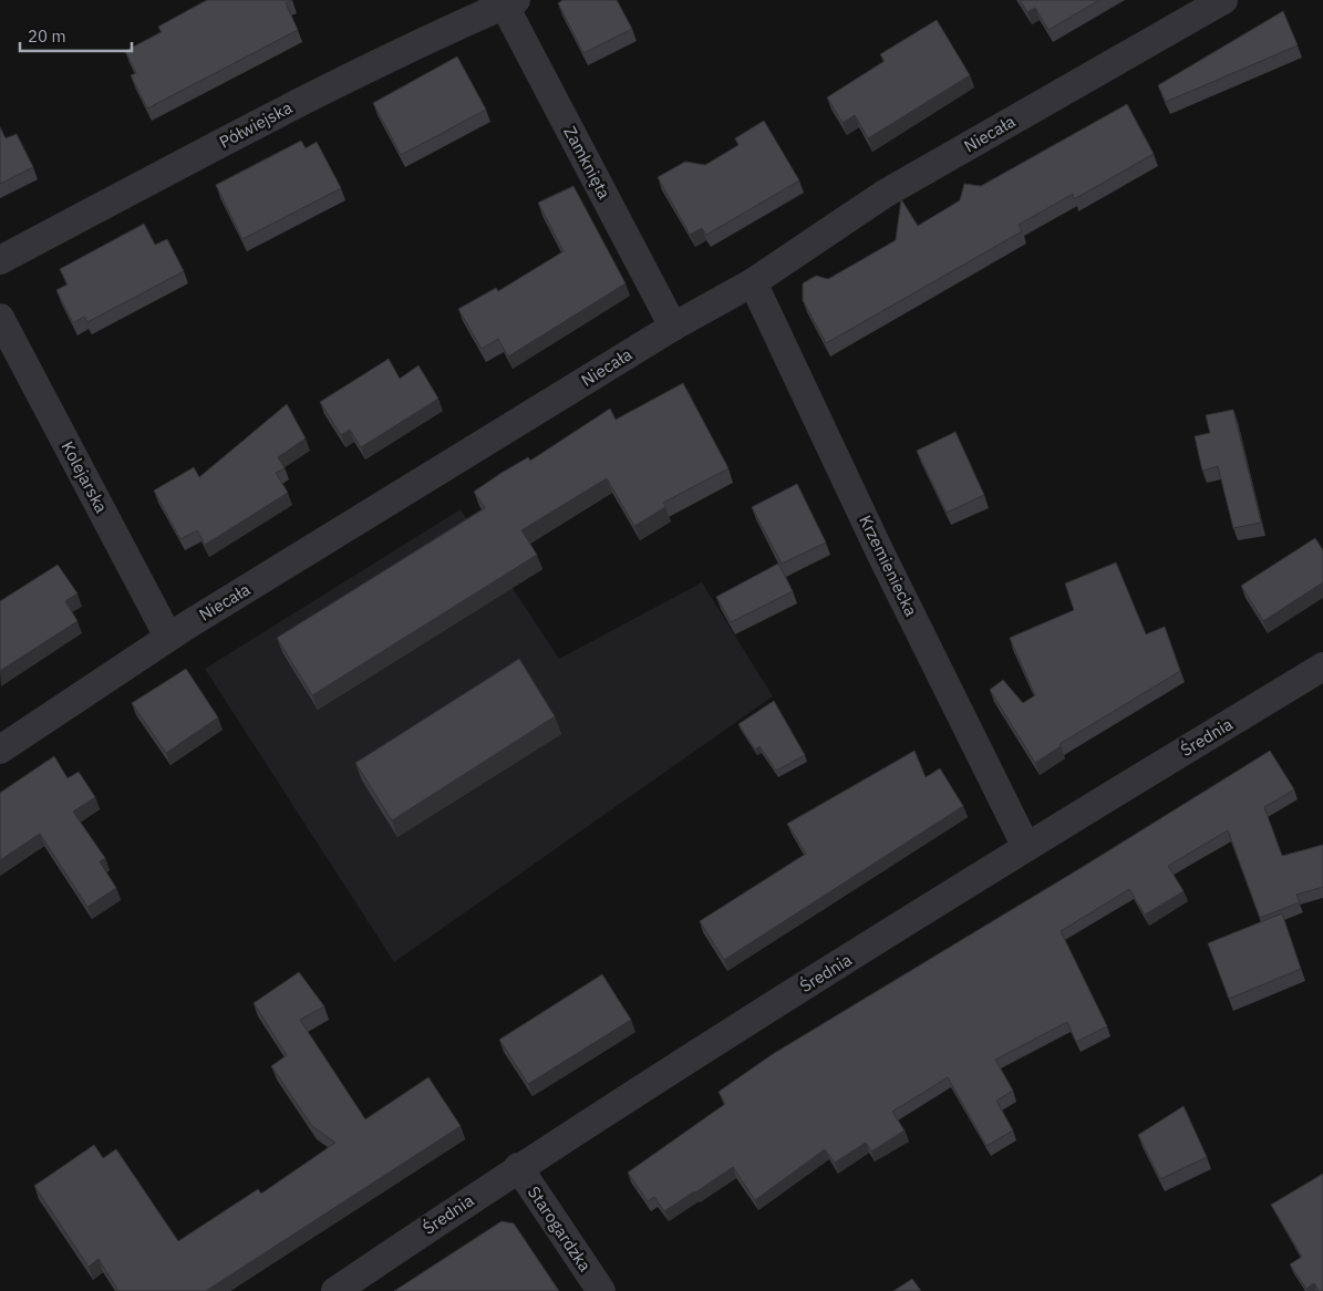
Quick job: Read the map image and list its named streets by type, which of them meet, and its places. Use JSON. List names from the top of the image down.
{
  "streets": {
    "street": [
      "Półwiejska",
      "Niecała",
      "Zamknięta",
      "Kolejarska",
      "Krzemieniecka",
      "Średnia",
      "Starogardzka"
    ]
  },
  "crossings": [
    ["Półwiejska", "Zamknięta"],
    ["Niecała", "Zamknięta"],
    ["Niecała", "Kolejarska"],
    ["Niecała", "Krzemieniecka"],
    ["Krzemieniecka", "Średnia"],
    ["Średnia", "Starogardzka"]
  ],
  "scale_bar": "20 m"
}
